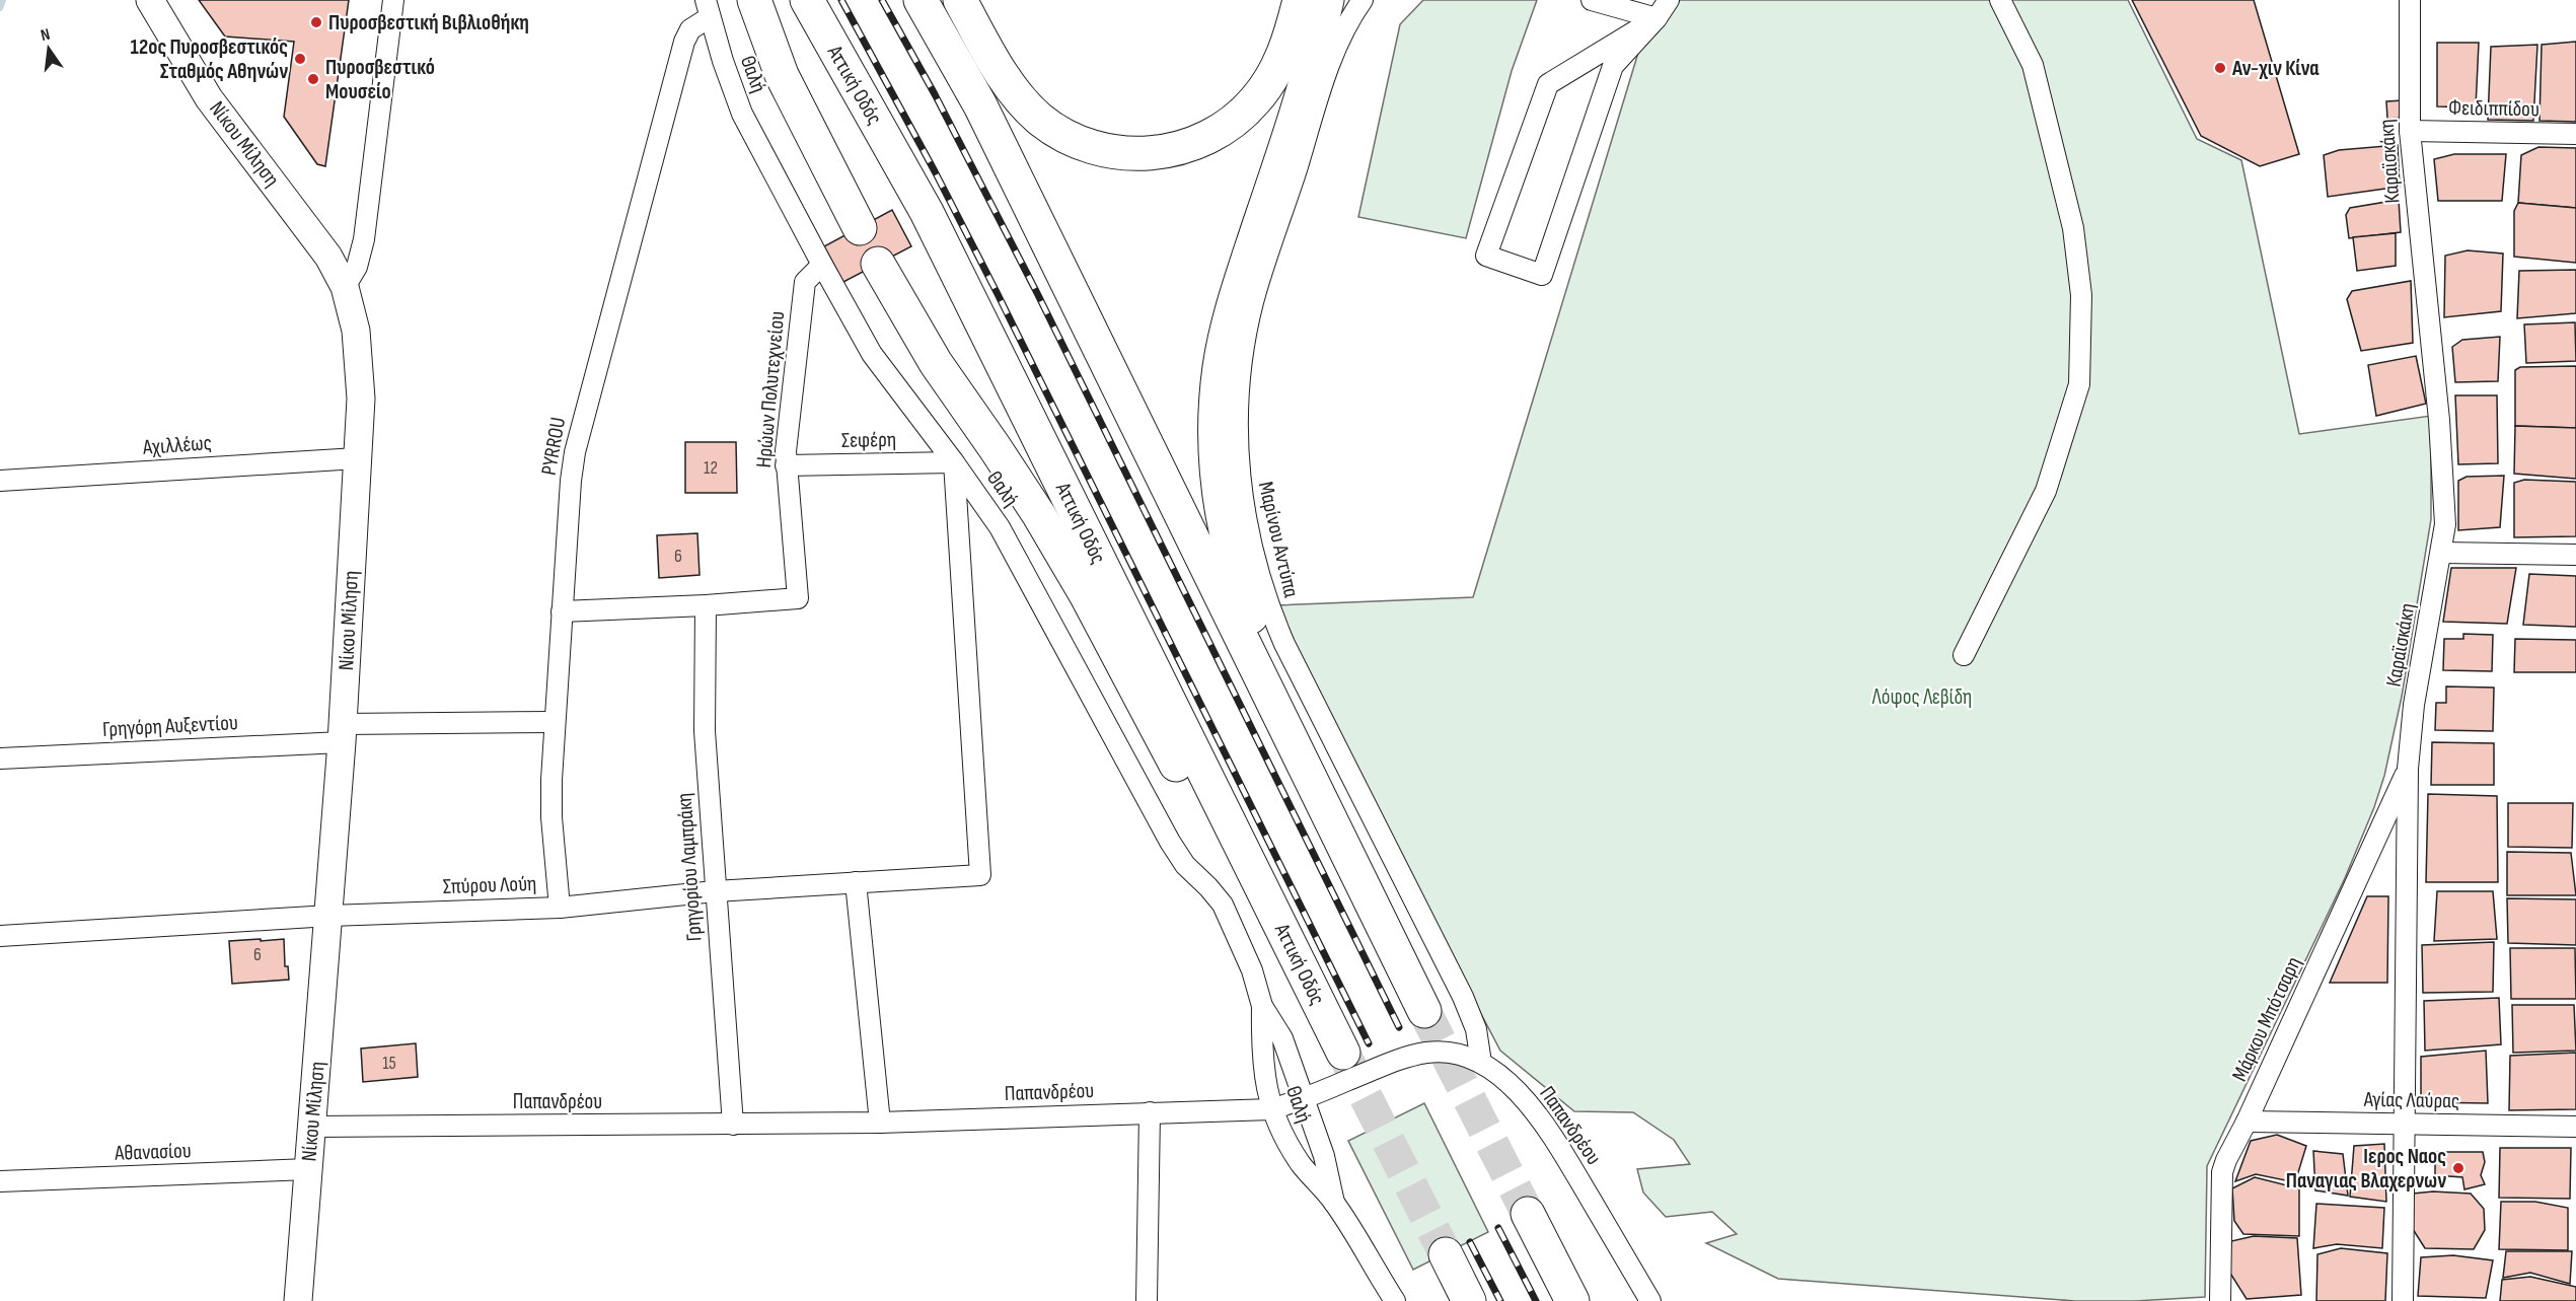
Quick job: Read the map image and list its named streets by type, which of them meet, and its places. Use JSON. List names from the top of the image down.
{
  "streets": {
    "highway": ["Αττική Οδός"],
    "street": [
      "Θαλή",
      "Φειδιππίδου",
      "Νίκου Μίληση",
      "Καραϊσκάκη",
      "Ηρώων Πολυτεχνείου",
      "Σεφέρη",
      "Αχιλλέως",
      "PYRROU",
      "Μαρίνου Αντύπα",
      "Γρηγόρη Αυξεντίου",
      "Γρηγορίου Λαμπράκη",
      "Σπύρου Λούη",
      "Μάρκου Μπότσαρη",
      "Παπανδρέου",
      "Αγίας Λαύρας",
      "Αθανασίου"
    ]
  },
  "crossings": [
    ["Θαλή", "Ηρώων Πολυτεχνείου"],
    ["Θαλή", "Σεφέρη"],
    ["Θαλή", "PYRROU"],
    ["Θαλή", "Σπύρου Λούη"],
    ["Θαλή", "Παπανδρέου"],
    ["Φειδιππίδου", "Καραϊσκάκη"],
    ["Νίκου Μίληση", "Αχιλλέως"],
    ["Νίκου Μίληση", "Γρηγόρη Αυξεντίου"],
    ["Νίκου Μίληση", "Σπύρου Λούη"],
    ["Νίκου Μίληση", "Παπανδρέου"],
    ["Νίκου Μίληση", "Αθανασίου"],
    ["Καραϊσκάκη", "Μάρκου Μπότσαρη"],
    ["Καραϊσκάκη", "Αγίας Λαύρας"],
    ["Ηρώων Πολυτεχνείου", "Σεφέρη"],
    ["Ηρώων Πολυτεχνείου", "Γρηγορίου Λαμπράκη"],
    ["Σεφέρη", "Σπύρου Λούη"],
    ["PYRROU", "Γρηγόρη Αυξεντίου"],
    ["PYRROU", "Σπύρου Λούη"],
    ["Μαρίνου Αντύπα", "Παπανδρέου"],
    ["Γρηγορίου Λαμπράκη", "Σπύρου Λούη"],
    ["Γρηγορίου Λαμπράκη", "Παπανδρέου"],
    ["Μάρκου Μπότσαρη", "Αγίας Λαύρας"]
  ],
  "parks": ["Λόφος Λεβίδη"],
  "places": [
    "Πυροσβεστική Βιβλιοθήκη",
    "12ος Πυροσβεστικός Σταθμός Αθηνών",
    "Αν-χιν Κίνα",
    "Πυροσβεστικό Μουσείο",
    "Ιερος Ναος Παναγιας Βλαχερνων"
  ],
  "house_numbers": [
    "12",
    "6",
    "6",
    "15"
  ],
  "north": "top"
}
